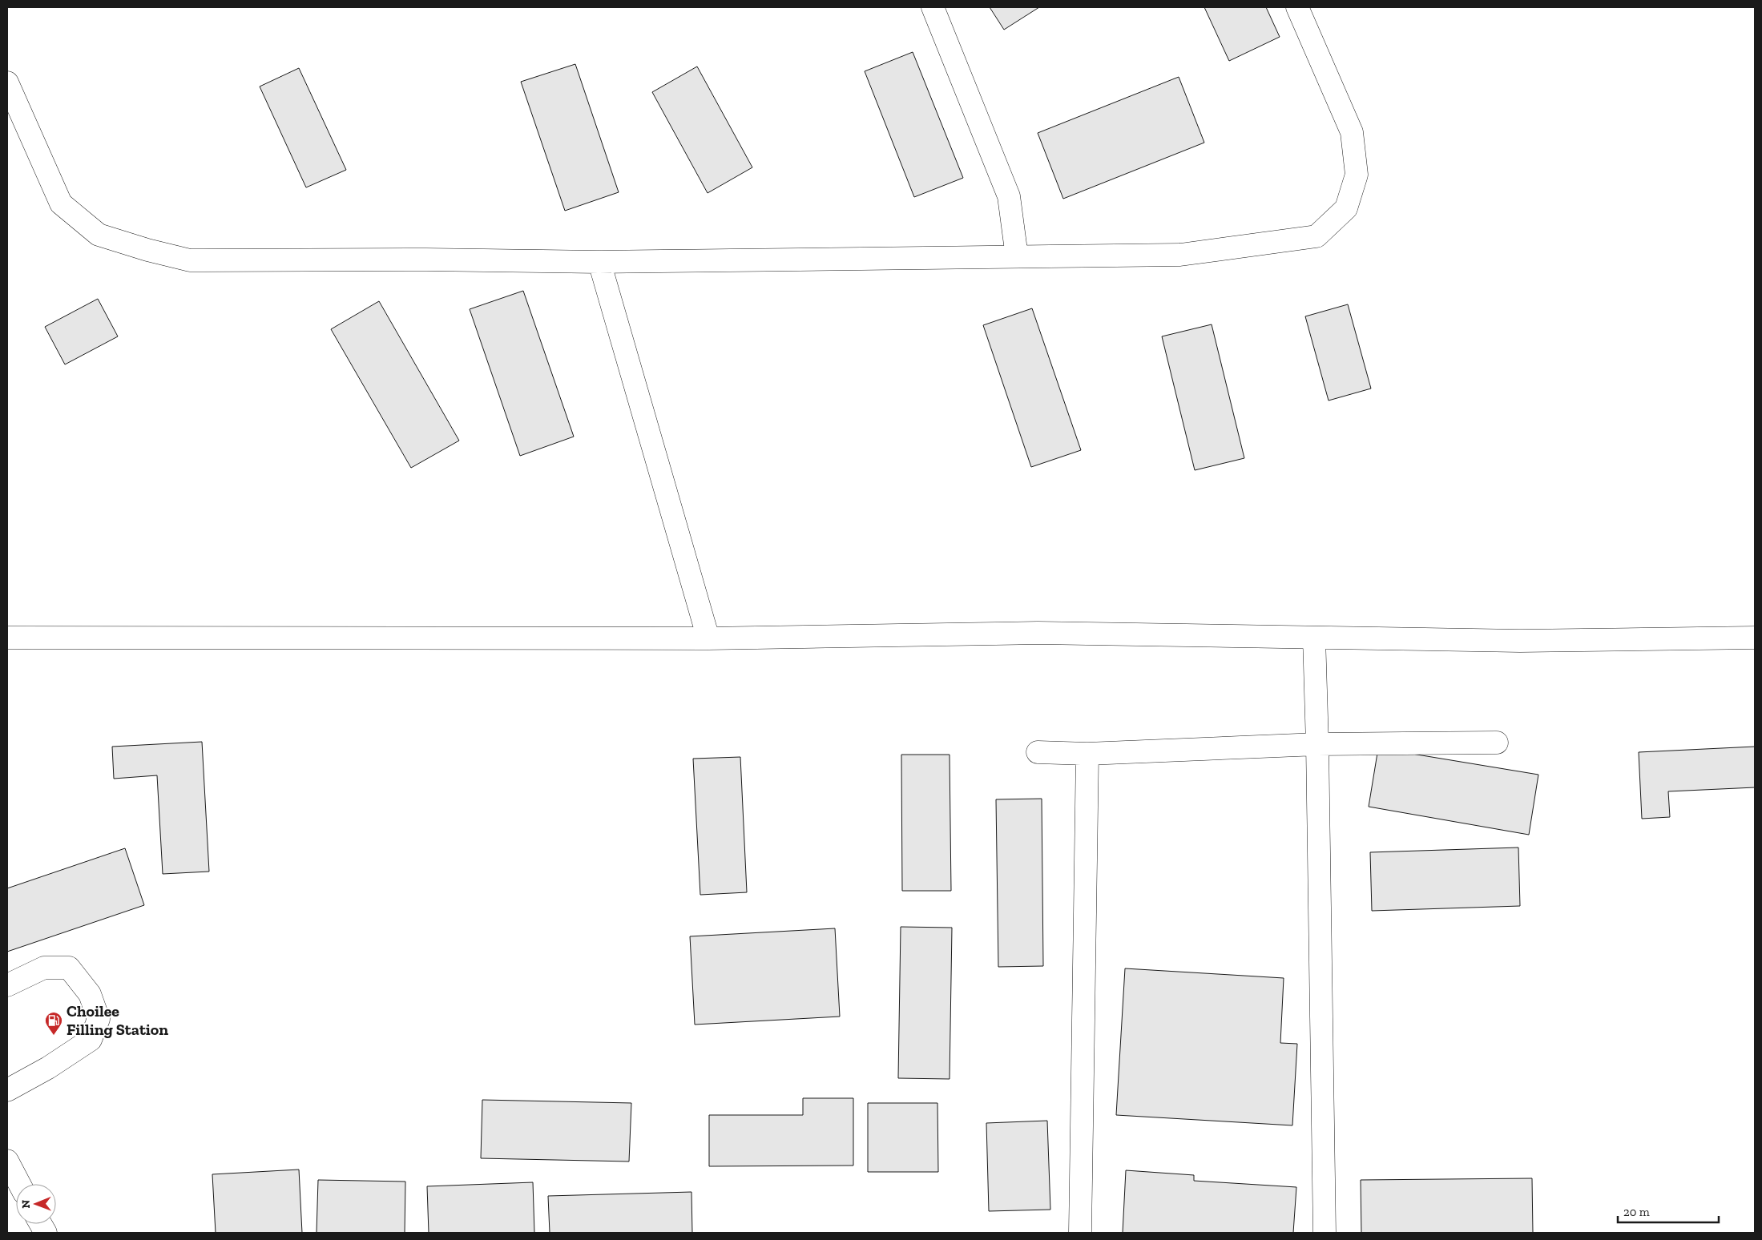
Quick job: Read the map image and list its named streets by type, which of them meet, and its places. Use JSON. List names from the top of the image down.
{
  "places": {
    "fuel station": ["Choilee Filling Station"]
  },
  "scale_bar": "20 m",
  "north": "left"
}
